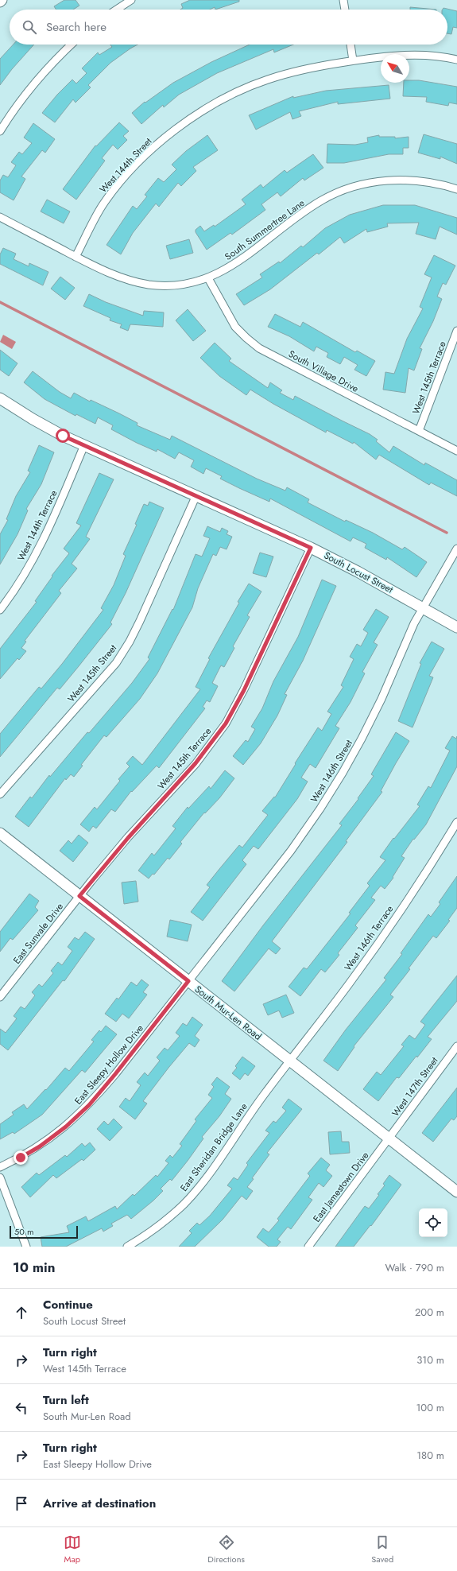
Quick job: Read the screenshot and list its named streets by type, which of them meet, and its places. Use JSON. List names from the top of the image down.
{
  "streets": {
    "main road": ["South Locust Street", "South Mur-Len Road"],
    "street": [
      "West 144th Street",
      "South Summertree Lane",
      "South Village Drive",
      "West 145th Terrace",
      "West 144th Terrace",
      "West 145th Street",
      "West 146th Street",
      "East Sunvale Drive",
      "West 146th Terrace",
      "East Sleepy Hollow Drive",
      "West 147th Street",
      "East Sheridan Bridge Lane",
      "East Jamestown Drive"
    ]
  },
  "crossings": [
    ["West 144th Street", "South Summertree Lane"],
    ["South Summertree Lane", "South Village Drive"],
    ["South Village Drive", "West 145th Terrace"],
    ["West 145th Terrace", "South Locust Street"],
    ["West 145th Terrace", "East Sunvale Drive"],
    ["West 145th Terrace", "South Mur-Len Road"],
    ["West 144th Terrace", "South Locust Street"],
    ["South Locust Street", "West 145th Street"],
    ["South Locust Street", "West 146th Street"],
    ["West 146th Street", "South Mur-Len Road"],
    ["West 146th Street", "East Sleepy Hollow Drive"],
    ["East Sunvale Drive", "South Mur-Len Road"],
    ["West 146th Terrace", "South Mur-Len Road"],
    ["West 146th Terrace", "East Sheridan Bridge Lane"],
    ["South Mur-Len Road", "East Sleepy Hollow Drive"],
    ["South Mur-Len Road", "West 147th Street"],
    ["South Mur-Len Road", "East Sheridan Bridge Lane"],
    ["South Mur-Len Road", "East Jamestown Drive"],
    ["West 147th Street", "East Jamestown Drive"]
  ],
  "scale_bar": "50 m",
  "north": "top left",
  "page": {
    "search": "Search here",
    "scale": "50 m",
    "heading": ["10 min", "Walk · 790 m"],
    "list": [
      ["Continue", "South Locust Street", "200 m"],
      ["Turn right", "West 145th Terrace", "310 m"],
      ["Turn left", "South Mur-Len Road", "100 m"],
      ["Turn right", "East Sleepy Hollow Drive", "180 m"],
      "Arrive at destination"
    ],
    "nav": ["Map", "Directions", "Saved"]
  }
}
